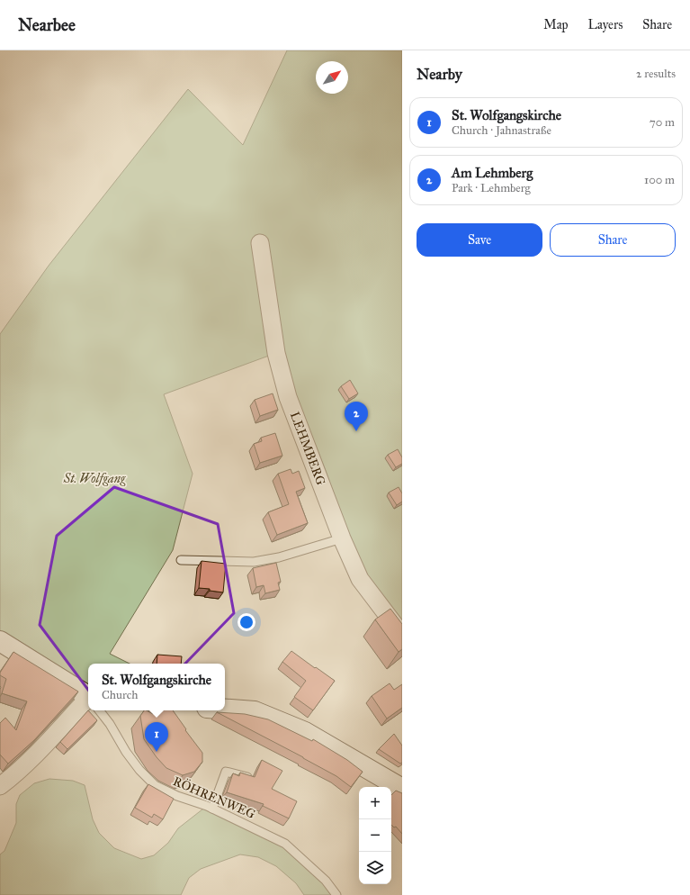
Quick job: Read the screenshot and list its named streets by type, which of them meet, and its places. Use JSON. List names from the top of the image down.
{
  "streets": {
    "street": ["LEHMBERG"],
    "lane": ["RÖHRENWEG"]
  },
  "parks": ["St. Wolfgang"],
  "north": "top right",
  "page": {
    "header": "Nearbee",
    "nav": ["Map", "Layers", "Share"],
    "heading": ["Nearby", "2 results"],
    "list": [
      {
        "mark": "1",
        "name": "St. Wolfgangskirche",
        "note": "Church · Jahnastraße",
        "value": "70 m"
      },
      {
        "mark": "2",
        "name": "Am Lehmberg",
        "note": "Park · Lehmberg",
        "value": "100 m"
      }
    ],
    "buttons": ["Save", "Share"],
    "pins": ["2", "1"],
    "popup": ["St. Wolfgangskirche", "Church"],
    "map_buttons": ["+", "−"]
  }
}
